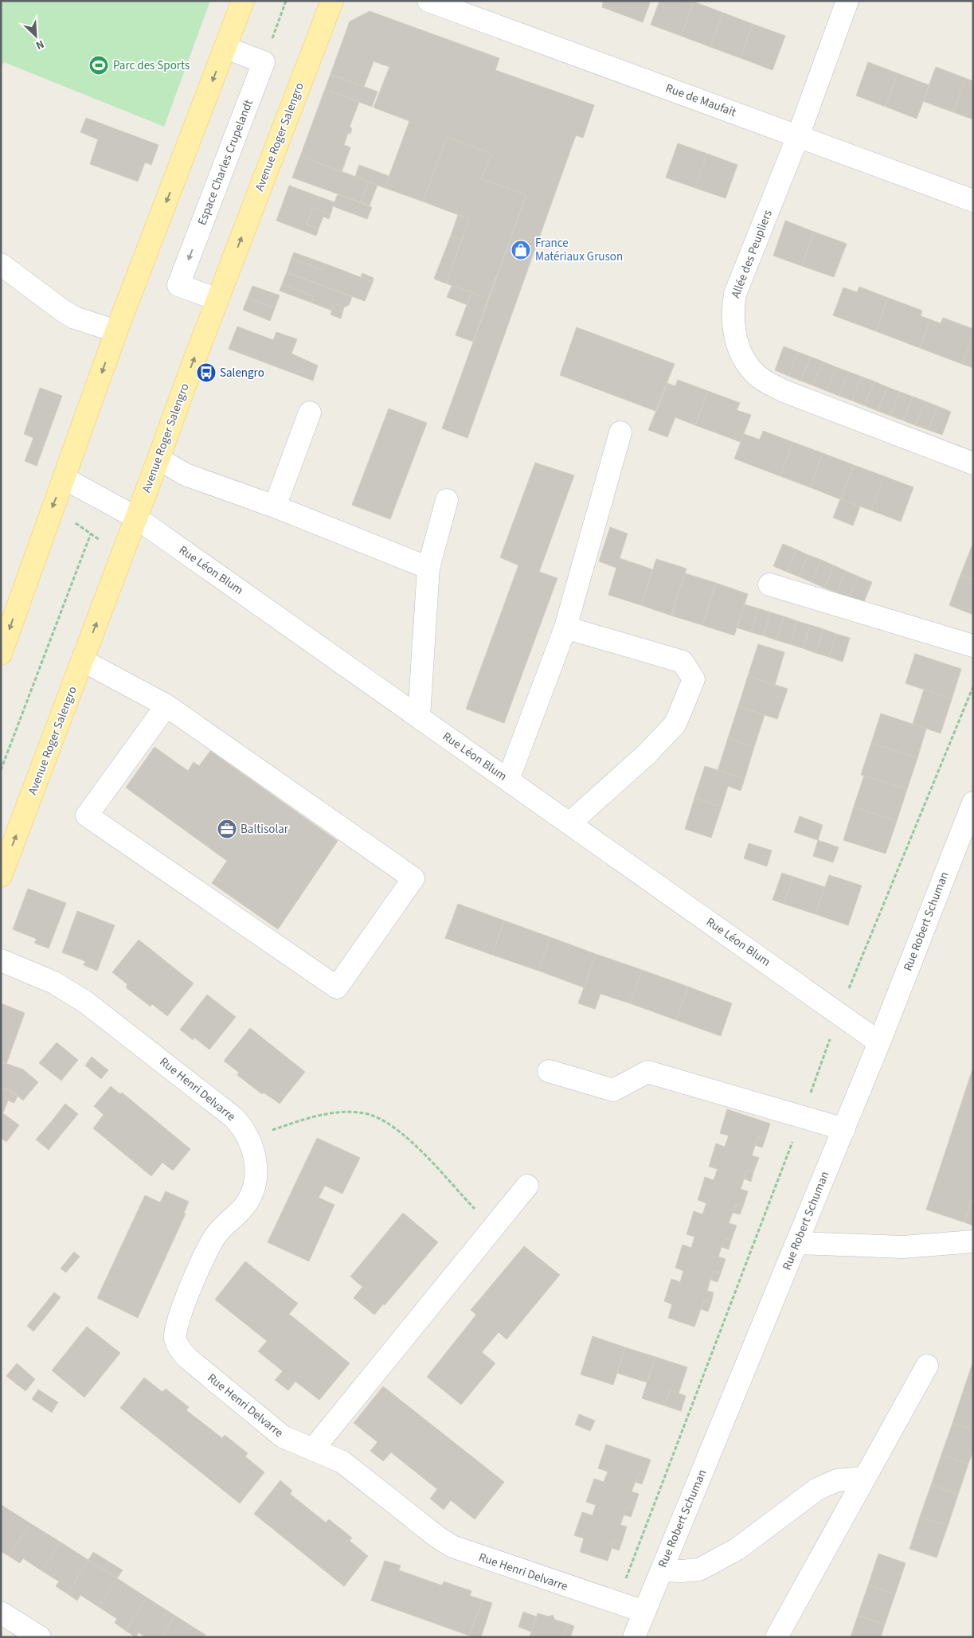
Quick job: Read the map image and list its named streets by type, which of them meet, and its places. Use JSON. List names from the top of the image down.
{
  "streets": {
    "main road": ["Avenue Roger Salengro"],
    "street": [
      "Rue de Maufait",
      "Espace Charles Crupelandt",
      "Allée des Peupliers",
      "Rue Léon Blum",
      "Rue Robert Schuman",
      "Rue Henri Delvarre"
    ]
  },
  "crossings": [
    ["Rue de Maufait", "Allée des Peupliers"],
    ["Avenue Roger Salengro", "Espace Charles Crupelandt"],
    ["Avenue Roger Salengro", "Rue Léon Blum"],
    ["Rue Léon Blum", "Rue Robert Schuman"],
    ["Rue Robert Schuman", "Rue Henri Delvarre"]
  ],
  "one_way": ["Espace Charles Crupelandt"],
  "places": {
    "sports": ["Parc des Sports"],
    "shop": ["France Matériaux Gruson"],
    "bus stop": ["Salengro"],
    "office": ["Baltisolar"]
  },
  "north": "bottom right"
}
